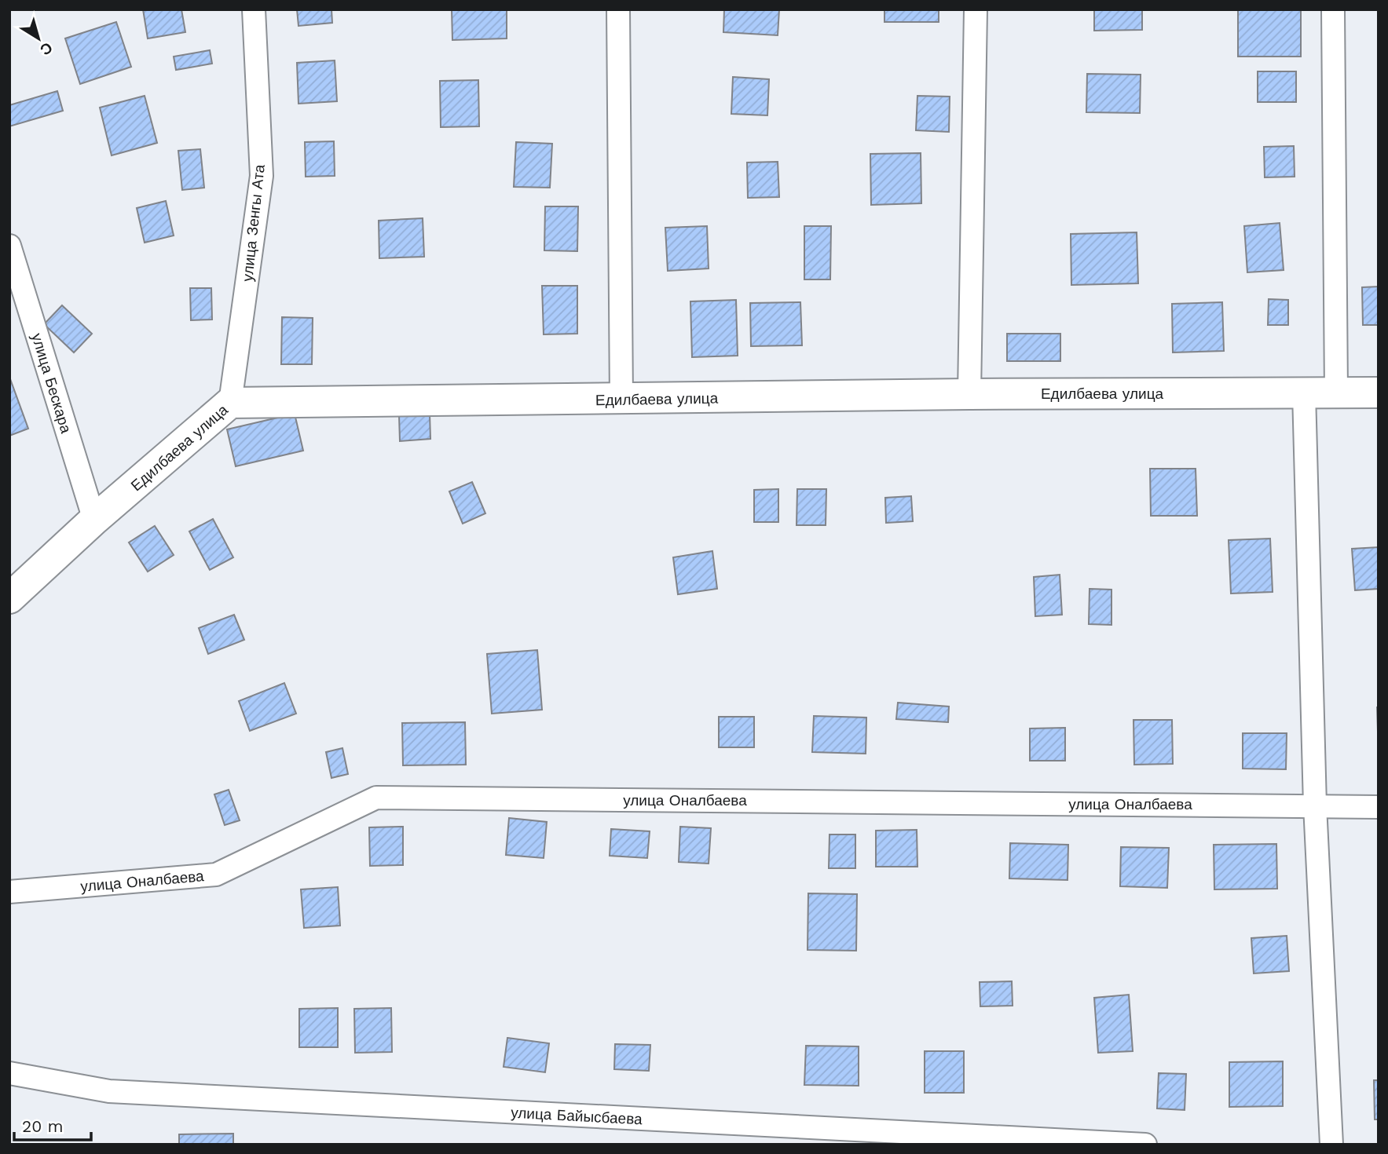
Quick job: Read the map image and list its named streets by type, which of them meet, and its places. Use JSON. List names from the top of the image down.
{
  "streets": {
    "street": [
      "улица Зенгы Ата",
      "улица Бескара",
      "Едилбаева улица",
      "улица Оналбаева",
      "улица Байысбаева"
    ]
  },
  "crossings": [
    ["улица Зенгы Ата", "Едилбаева улица"],
    ["улица Бескара", "Едилбаева улица"]
  ],
  "scale_bar": "20 m",
  "north": "bottom right"
}
